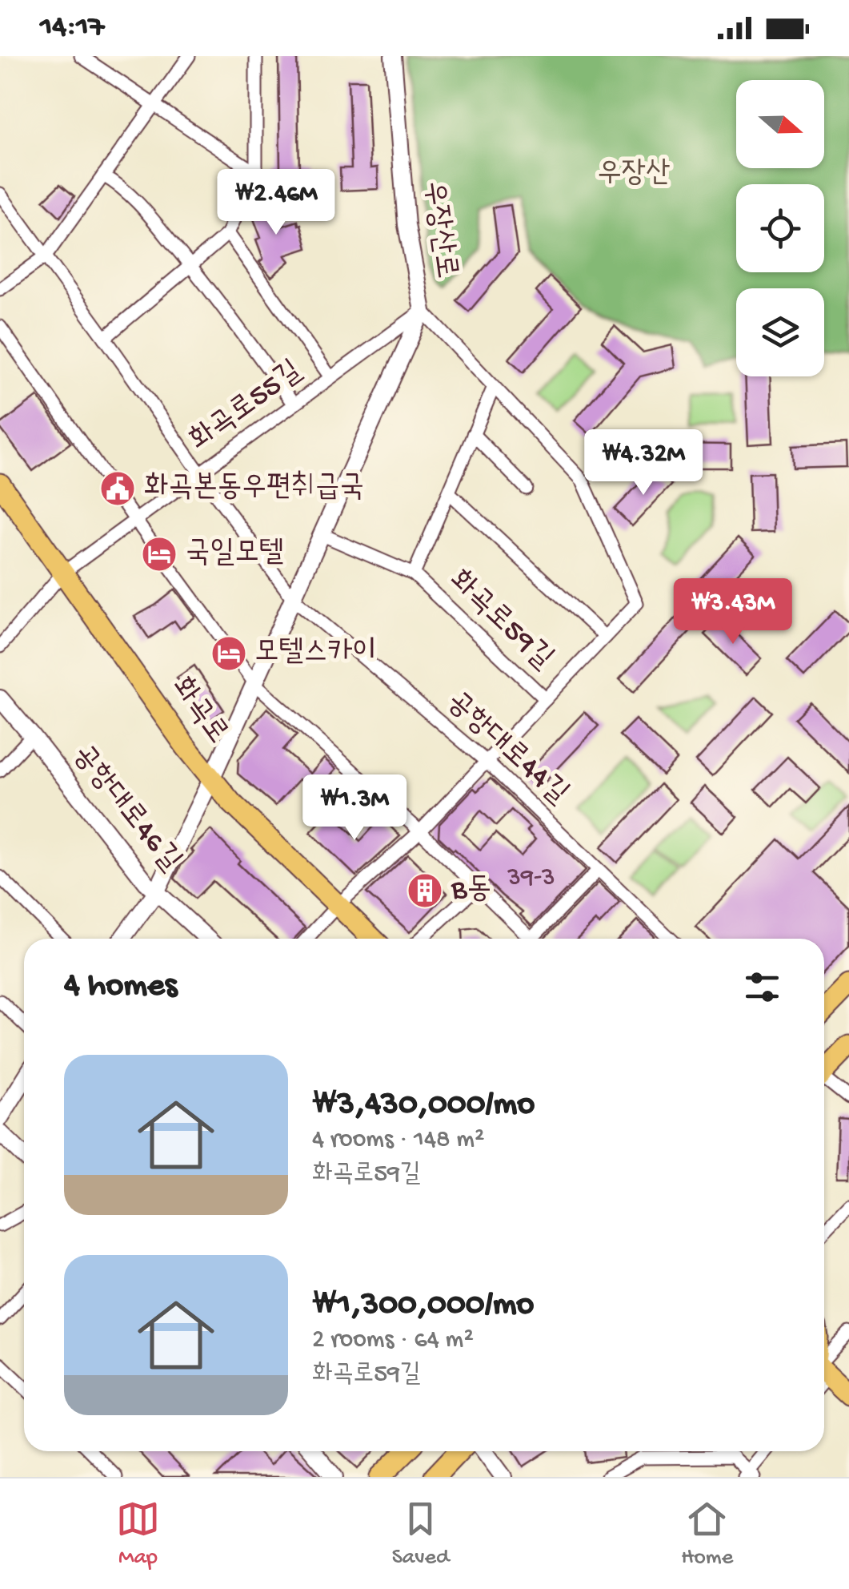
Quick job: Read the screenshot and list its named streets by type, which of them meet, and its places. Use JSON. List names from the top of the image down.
{
  "streets": {
    "main road": ["화곡로"],
    "street": [
      "우장산로",
      "화곡로55길",
      "화곡로59길",
      "공항대로44길",
      "공항대로46길"
    ]
  },
  "crossings": [
    ["우장산로", "화곡로55길"],
    ["우장산로", "화곡로59길"],
    ["우장산로", "화곡로"],
    ["우장산로", "공항대로44길"],
    ["우장산로", "공항대로46길"],
    ["화곡로55길", "화곡로59길"],
    ["화곡로55길", "화곡로"],
    ["화곡로55길", "공항대로44길"],
    ["화곡로59길", "화곡로"],
    ["화곡로59길", "공항대로44길"]
  ],
  "parks": ["우장산"],
  "places": {
    "public building": ["화곡본동우편취급국"],
    "hotel": ["국일모텔", "모텔스카이"],
    "building": ["B동"]
  },
  "house_numbers": ["39-3"],
  "north": "right",
  "page": {
    "status": "14:17",
    "price": [
      "₩2.46M",
      "₩4.32M",
      "₩3.43M",
      "₩1.3M"
    ],
    "heading": "4 homes",
    "list": [
      {
        "name": "₩3,430,000/mo",
        "note": "4 rooms · 148 m² · 화곡로59길"
      },
      {
        "name": "₩1,300,000/mo",
        "note": "2 rooms · 64 m² · 화곡로59길"
      }
    ],
    "tabs": ["Map", "Saved", "Home"]
  }
}
